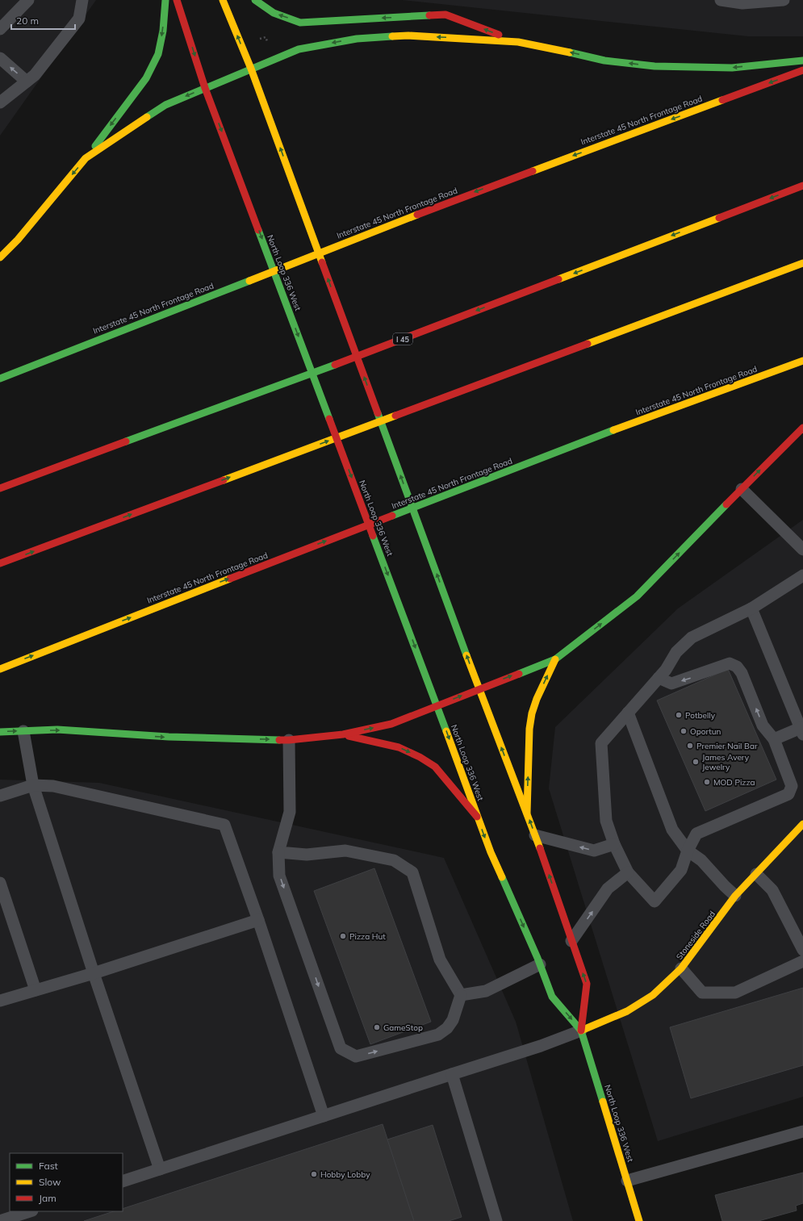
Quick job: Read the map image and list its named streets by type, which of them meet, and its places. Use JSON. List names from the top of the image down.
{
  "streets": {
    "main road": [
      "Interstate 45 North Frontage Road",
      "North Loop 336 West",
      "I 45",
      "Stoneside Road"
    ]
  },
  "crossings": [
    ["North Loop 336 West", "Stoneside Road"]
  ],
  "places": [
    "Potbelly",
    "Oportun",
    "Premier Nail Bar",
    "James Avery Jewelry",
    "MOD Pizza",
    "Pizza Hut",
    "GameStop",
    "Hobby Lobby"
  ],
  "legend": ["Fast", "Slow", "Jam"],
  "scale_bar": "20 m"
}
